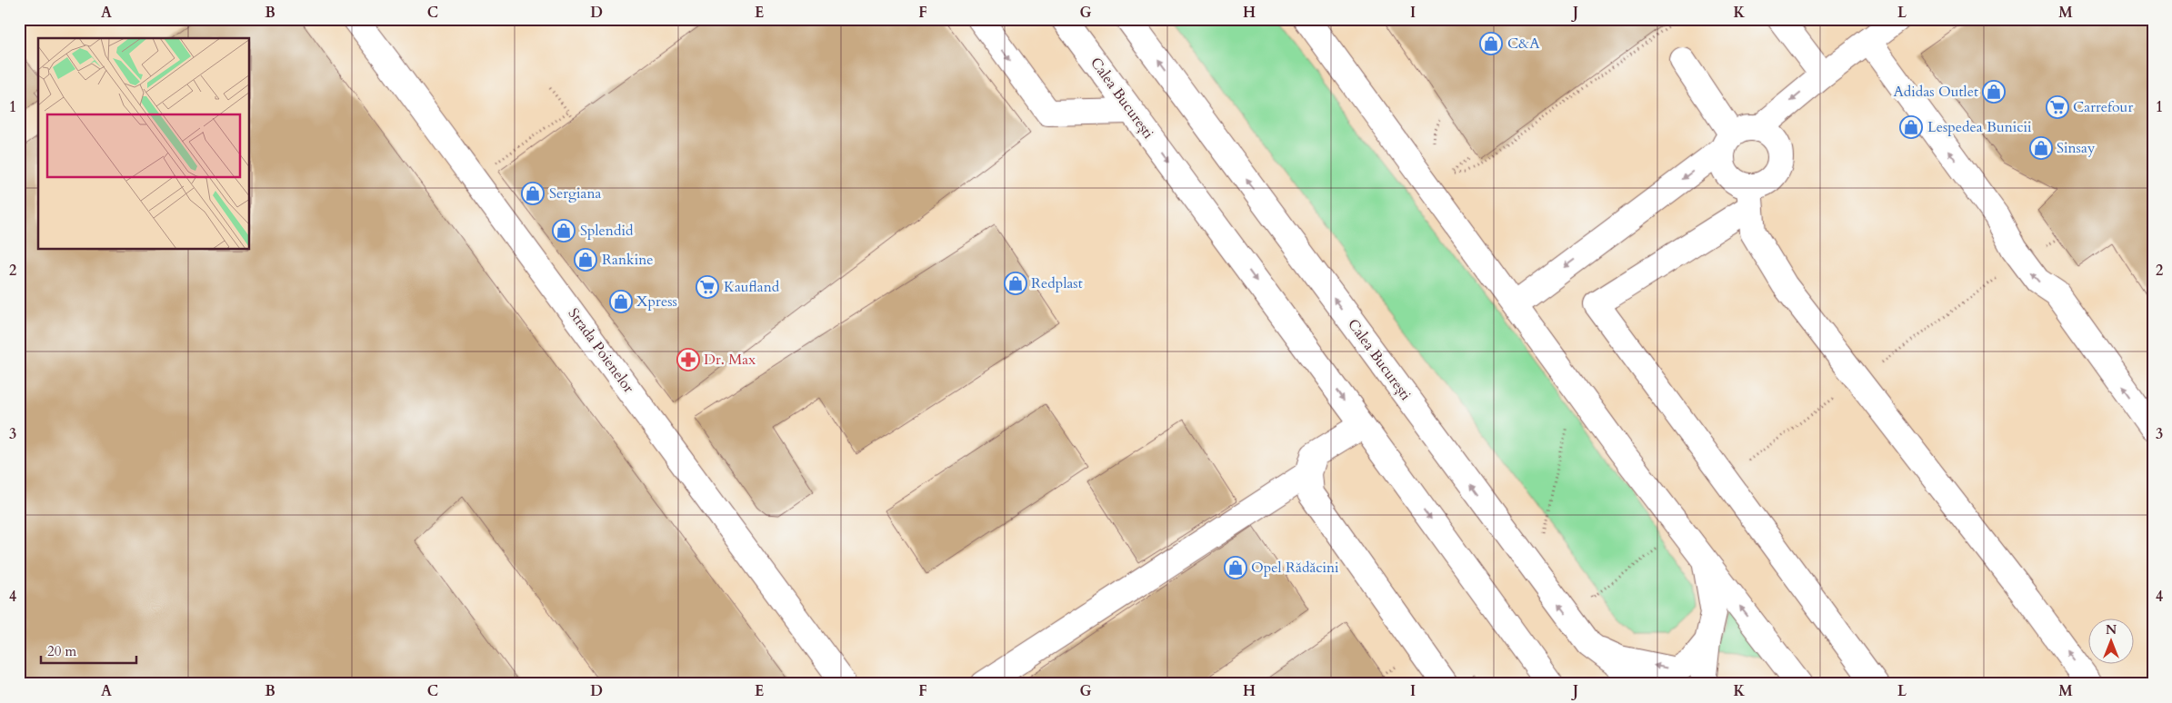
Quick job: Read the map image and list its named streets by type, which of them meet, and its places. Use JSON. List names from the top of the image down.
{
  "streets": {
    "main road": ["Calea București", "Strada Poienelor"]
  },
  "places": {
    "shop": [
      "C&A",
      "Adidas Outlet",
      "Lespedea Bunicii",
      "Sinsay",
      "Sergiana",
      "Splendid",
      "Rankine",
      "Redplast",
      "Xpress",
      "Opel Rădăcini"
    ],
    "supermarket": ["Carrefour", "Kaufland"],
    "pharmacy": ["Dr. Max"]
  },
  "scale_bar": "20 m",
  "north": "top",
  "grid": {
    "columns": [
      "A",
      "B",
      "C",
      "D",
      "E",
      "F",
      "G",
      "H",
      "I",
      "J",
      "K",
      "L",
      "M"
    ],
    "rows": [
      "1",
      "2",
      "3",
      "4"
    ]
  }
}
